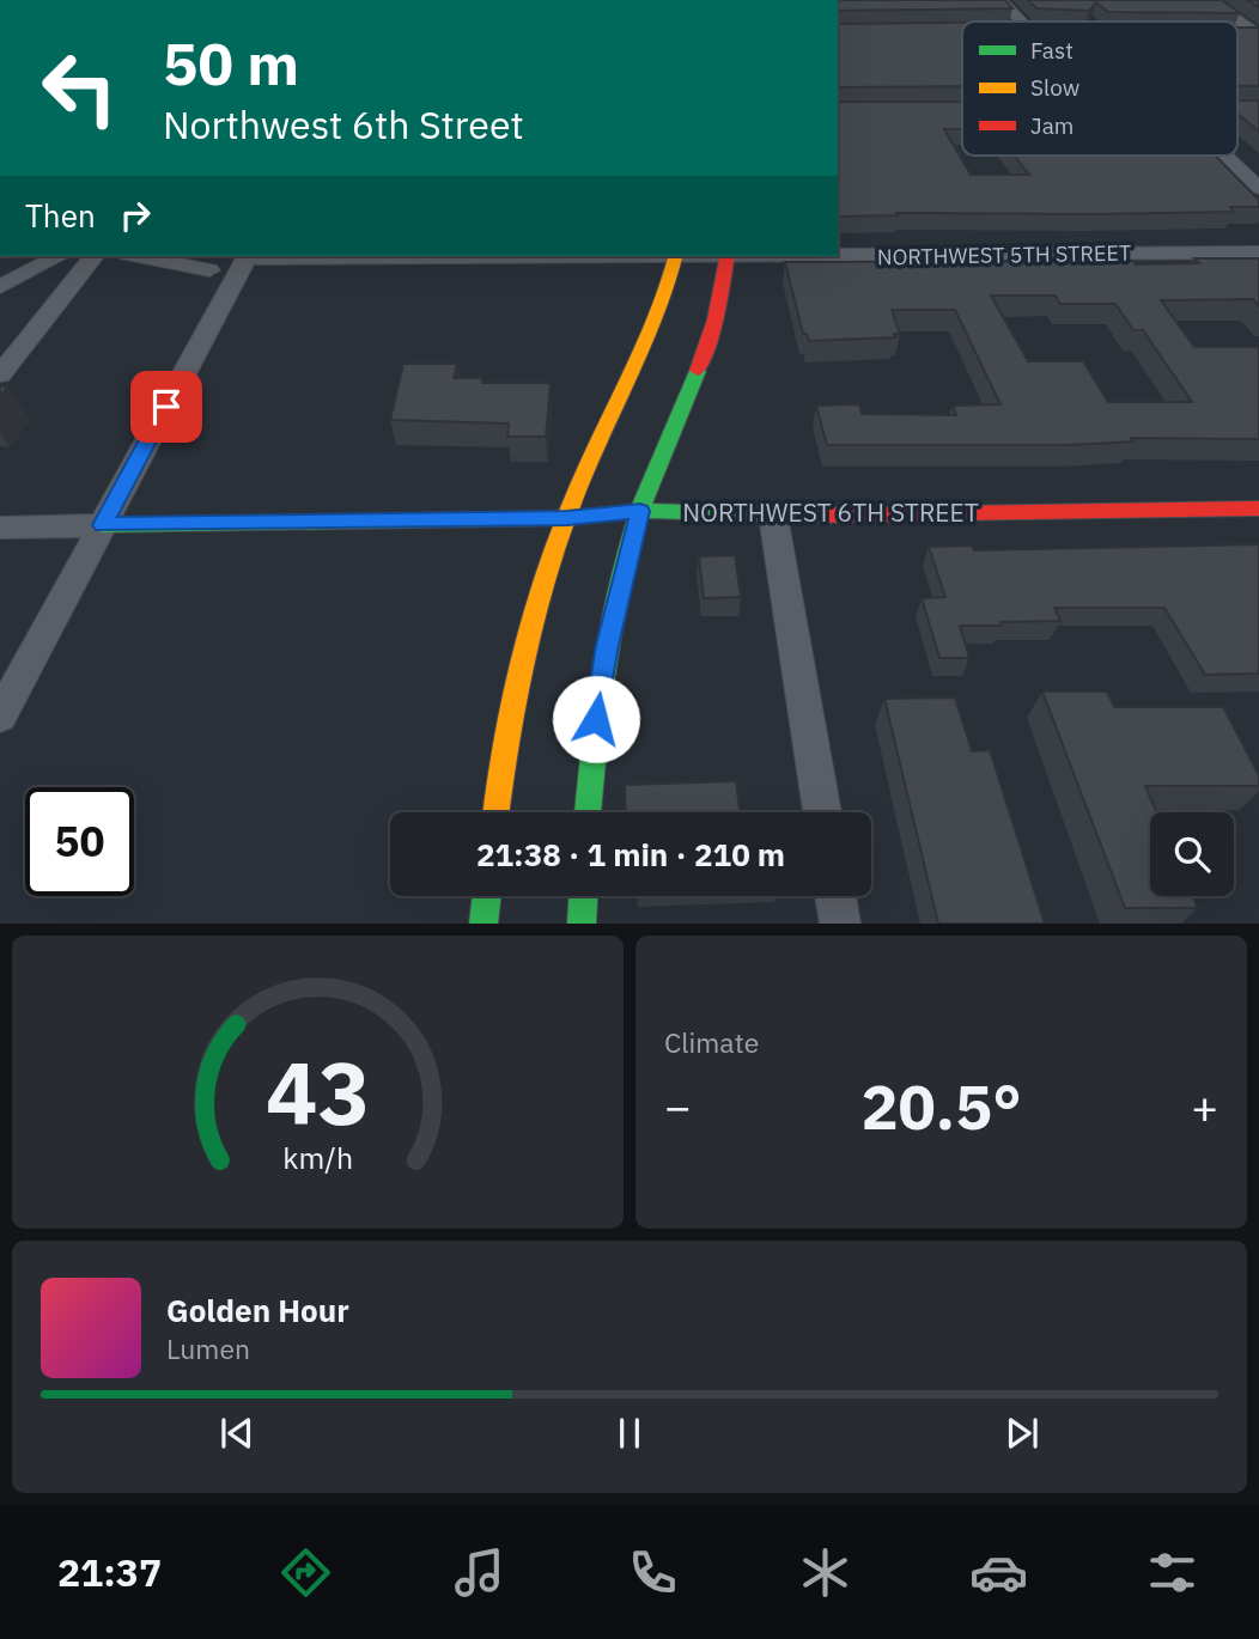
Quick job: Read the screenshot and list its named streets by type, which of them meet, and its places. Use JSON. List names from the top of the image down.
{
  "streets": {
    "main road": ["NORTHWEST 6TH STREET"],
    "street": ["NORTHWEST 5TH STREET"]
  },
  "legend": ["Fast", "Slow", "Jam"],
  "page": {
    "turn": ["50 m", "Northwest 6th Street"],
    "then": "Then",
    "limit": "50",
    "trip": "21:38 · 1 min · 210 m",
    "tile": "Climate",
    "heat": ["−", "20.5°", "+"],
    "song": ["Golden Hour", "Lumen"],
    "tabs": "21:37",
    "gauge": ["43", "km/h"]
  }
}
